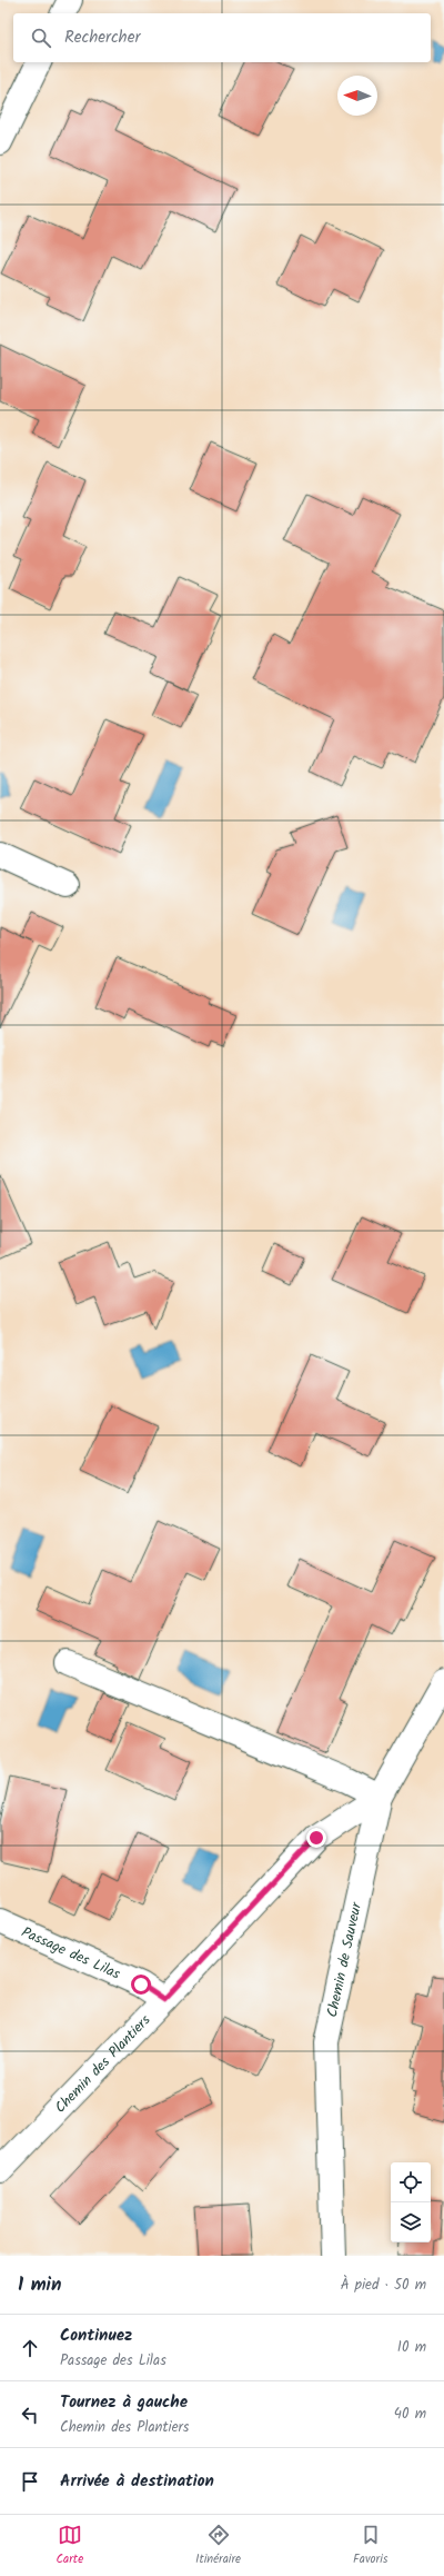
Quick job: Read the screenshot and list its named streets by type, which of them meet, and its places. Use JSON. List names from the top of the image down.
{
  "streets": {
    "street": ["Passage des Lilas", "Chemin de Sauveur", "Chemin des Plantiers"]
  },
  "crossings": [
    ["Passage des Lilas", "Chemin des Plantiers"],
    ["Chemin de Sauveur", "Chemin des Plantiers"]
  ],
  "north": "left",
  "page": {
    "search": "Rechercher",
    "heading": ["1 min", "À pied · 50 m"],
    "list": [
      ["Continuez", "Passage des Lilas", "10 m"],
      ["Tournez à gauche", "Chemin des Plantiers", "40 m"],
      "Arrivée à destination"
    ],
    "nav": ["Carte", "Itinéraire", "Favoris"]
  }
}
